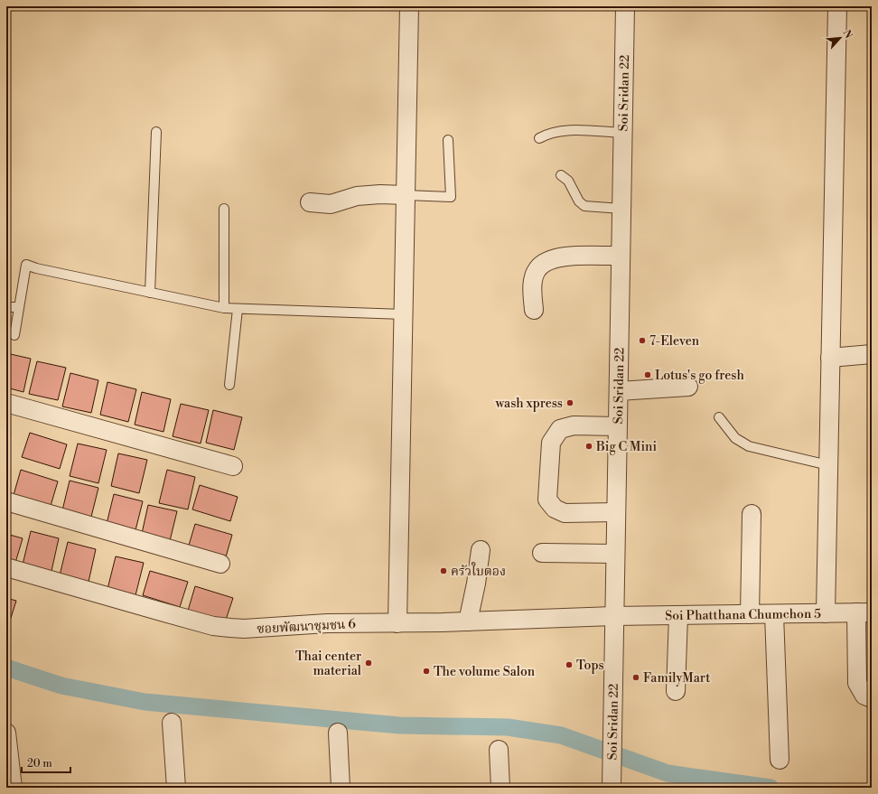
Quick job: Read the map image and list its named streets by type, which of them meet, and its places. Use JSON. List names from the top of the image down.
{
  "streets": {
    "street": ["Soi Sridan 22", "Soi Phatthana Chumchon 5", "ซอยพัฒนาชุมชน 6"]
  },
  "crossings": [
    ["Soi Sridan 22", "Soi Phatthana Chumchon 5"],
    ["Soi Sridan 22", "ซอยพัฒนาชุมชน 6"],
    ["Soi Phatthana Chumchon 5", "ซอยพัฒนาชุมชน 6"]
  ],
  "places": [
    "7-Eleven",
    "Lotus's go fresh",
    "wash xpress",
    "Big C Mini",
    "ครัวใบตอง",
    "Thai center material",
    "Tops",
    "The volume Salon",
    "FamilyMart"
  ],
  "scale_bar": "20 m",
  "north": "top right"
}
